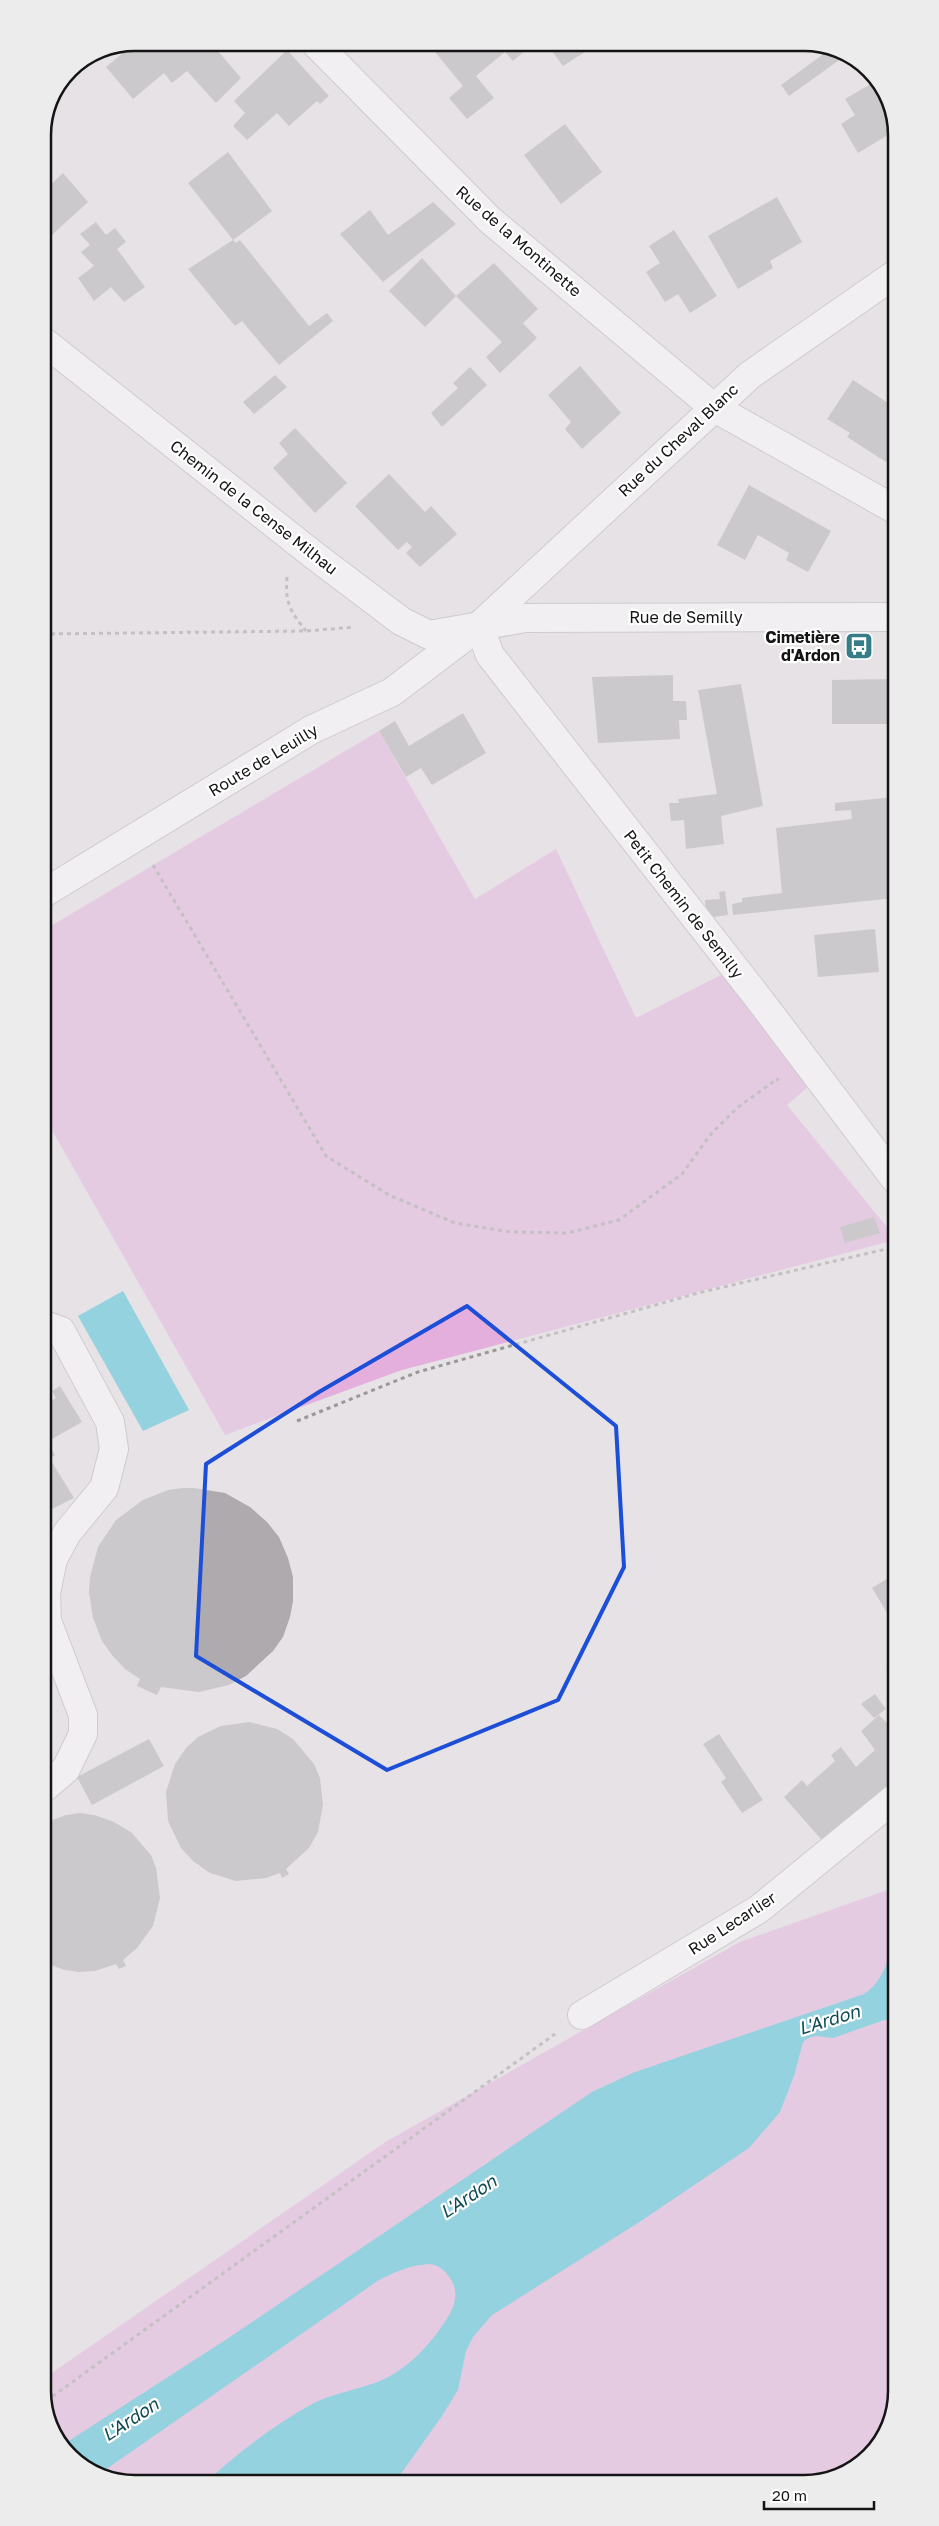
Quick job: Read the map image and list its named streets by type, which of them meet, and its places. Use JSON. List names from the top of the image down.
{
  "streets": {
    "street": [
      "Rue de la Montinette",
      "Rue du Cheval Blanc",
      "Chemin de la Cense Milhau",
      "Rue de Semilly",
      "Route de Leuilly",
      "Petit Chemin de Semilly",
      "Rue Lecarlier"
    ]
  },
  "crossings": [
    ["Rue de la Montinette", "Rue du Cheval Blanc"],
    ["Rue du Cheval Blanc", "Chemin de la Cense Milhau"],
    ["Rue du Cheval Blanc", "Rue de Semilly"],
    ["Rue du Cheval Blanc", "Route de Leuilly"],
    ["Rue du Cheval Blanc", "Petit Chemin de Semilly"],
    ["Chemin de la Cense Milhau", "Rue de Semilly"],
    ["Chemin de la Cense Milhau", "Route de Leuilly"],
    ["Chemin de la Cense Milhau", "Petit Chemin de Semilly"],
    ["Rue de Semilly", "Route de Leuilly"],
    ["Rue de Semilly", "Petit Chemin de Semilly"],
    ["Route de Leuilly", "Petit Chemin de Semilly"]
  ],
  "water": ["L'Ardon"],
  "places": {
    "bus stop": ["Cimetière d'Ardon"]
  },
  "scale_bar": "20 m"
}
